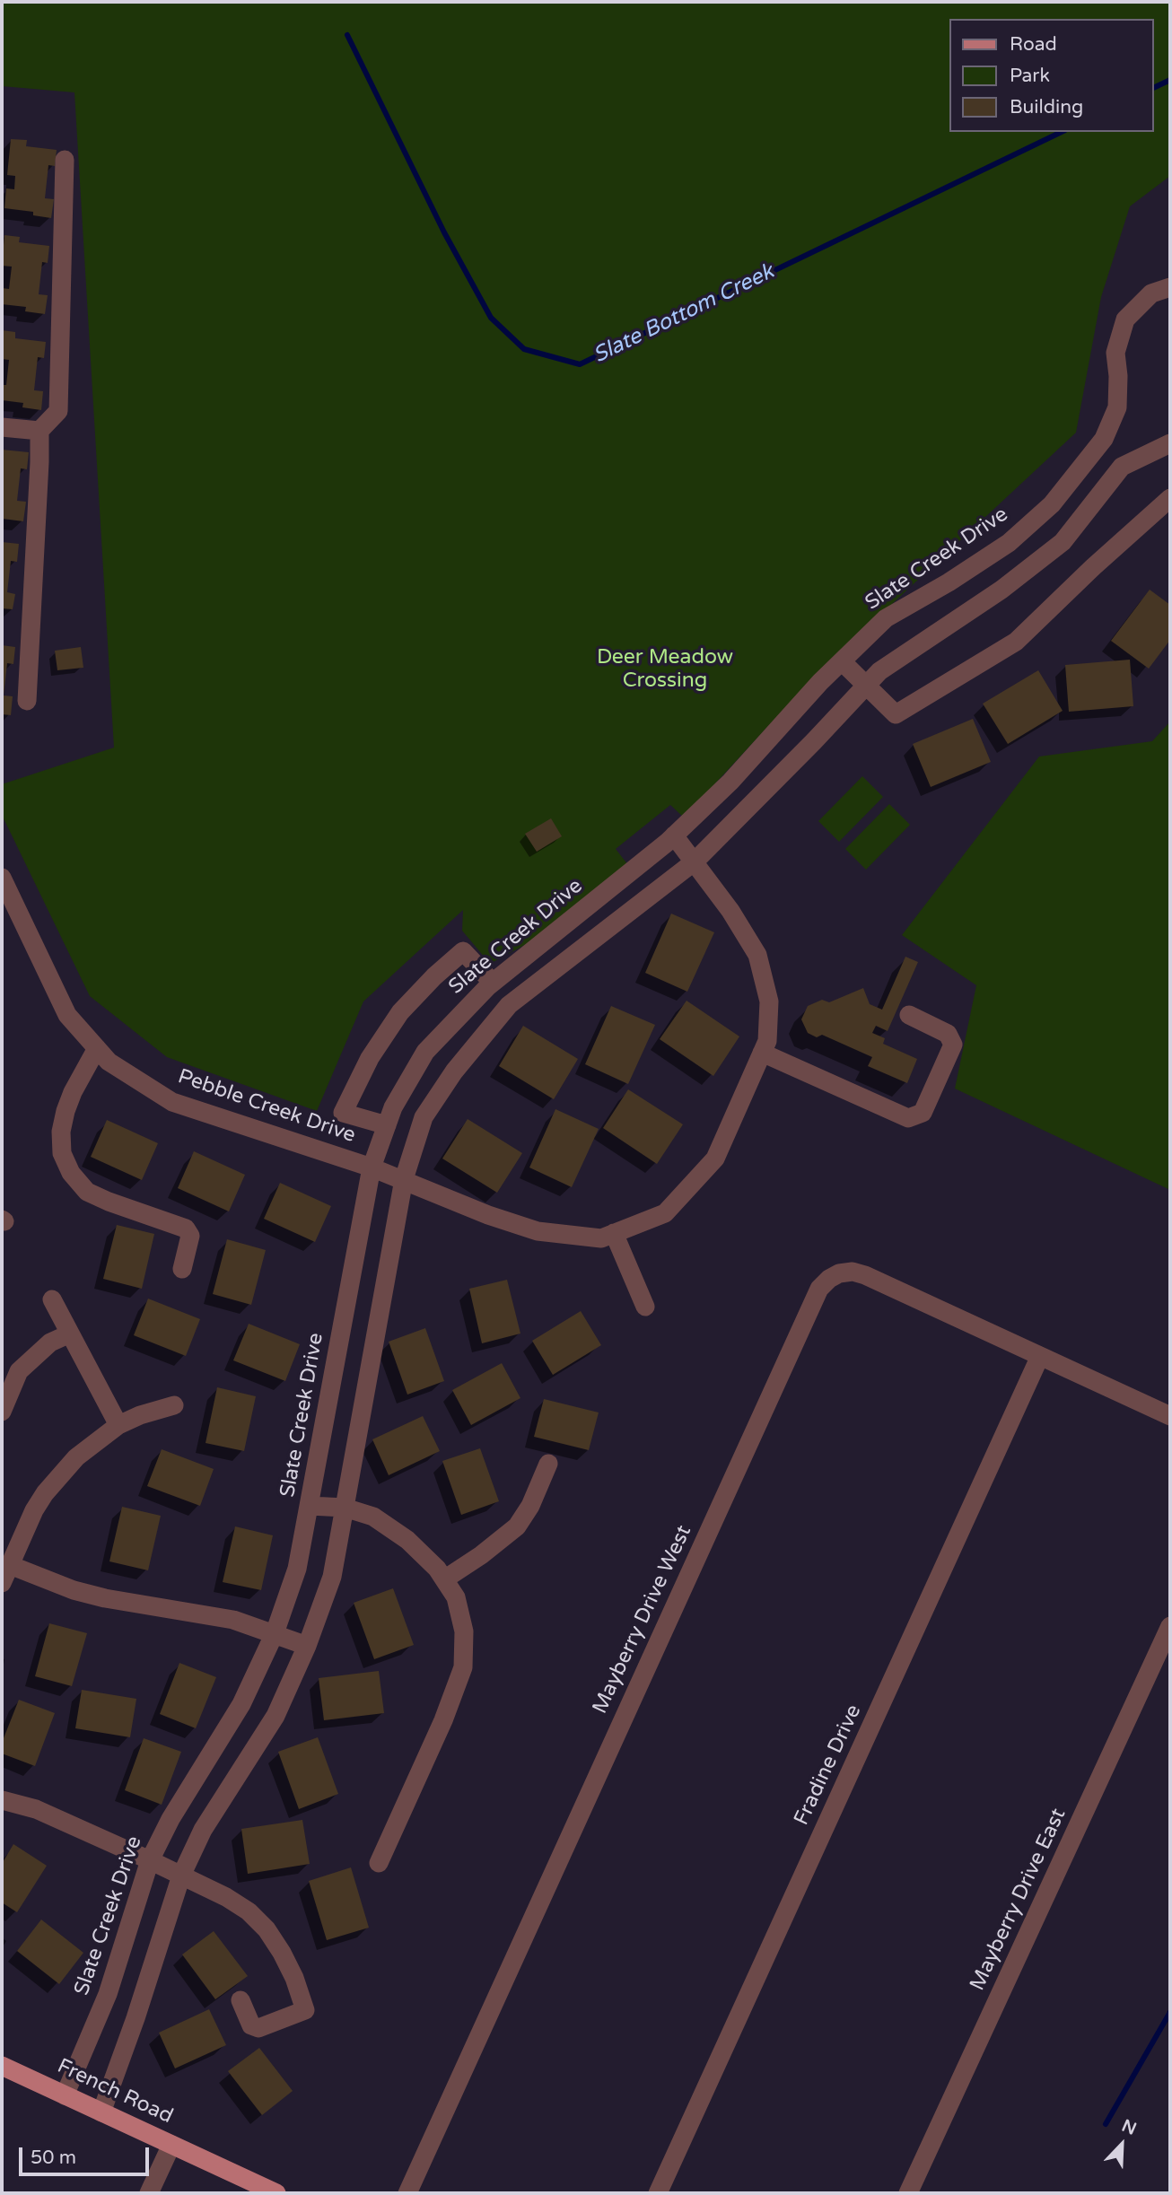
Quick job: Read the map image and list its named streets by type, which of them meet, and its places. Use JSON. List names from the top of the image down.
{
  "streets": {
    "main road": ["French Road"],
    "street": [
      "Slate Creek Drive",
      "Pebble Creek Drive",
      "Mayberry Drive West",
      "Fradine Drive",
      "Mayberry Drive East"
    ]
  },
  "crossings": [
    ["Slate Creek Drive", "Pebble Creek Drive"],
    ["Slate Creek Drive", "French Road"],
    ["Mayberry Drive West", "Fradine Drive"]
  ],
  "water": ["Slate Bottom Creek"],
  "parks": ["Deer Meadow Crossing"],
  "legend": ["Road", "Park", "Building"],
  "scale_bar": "50 m",
  "north": "top right"
}
